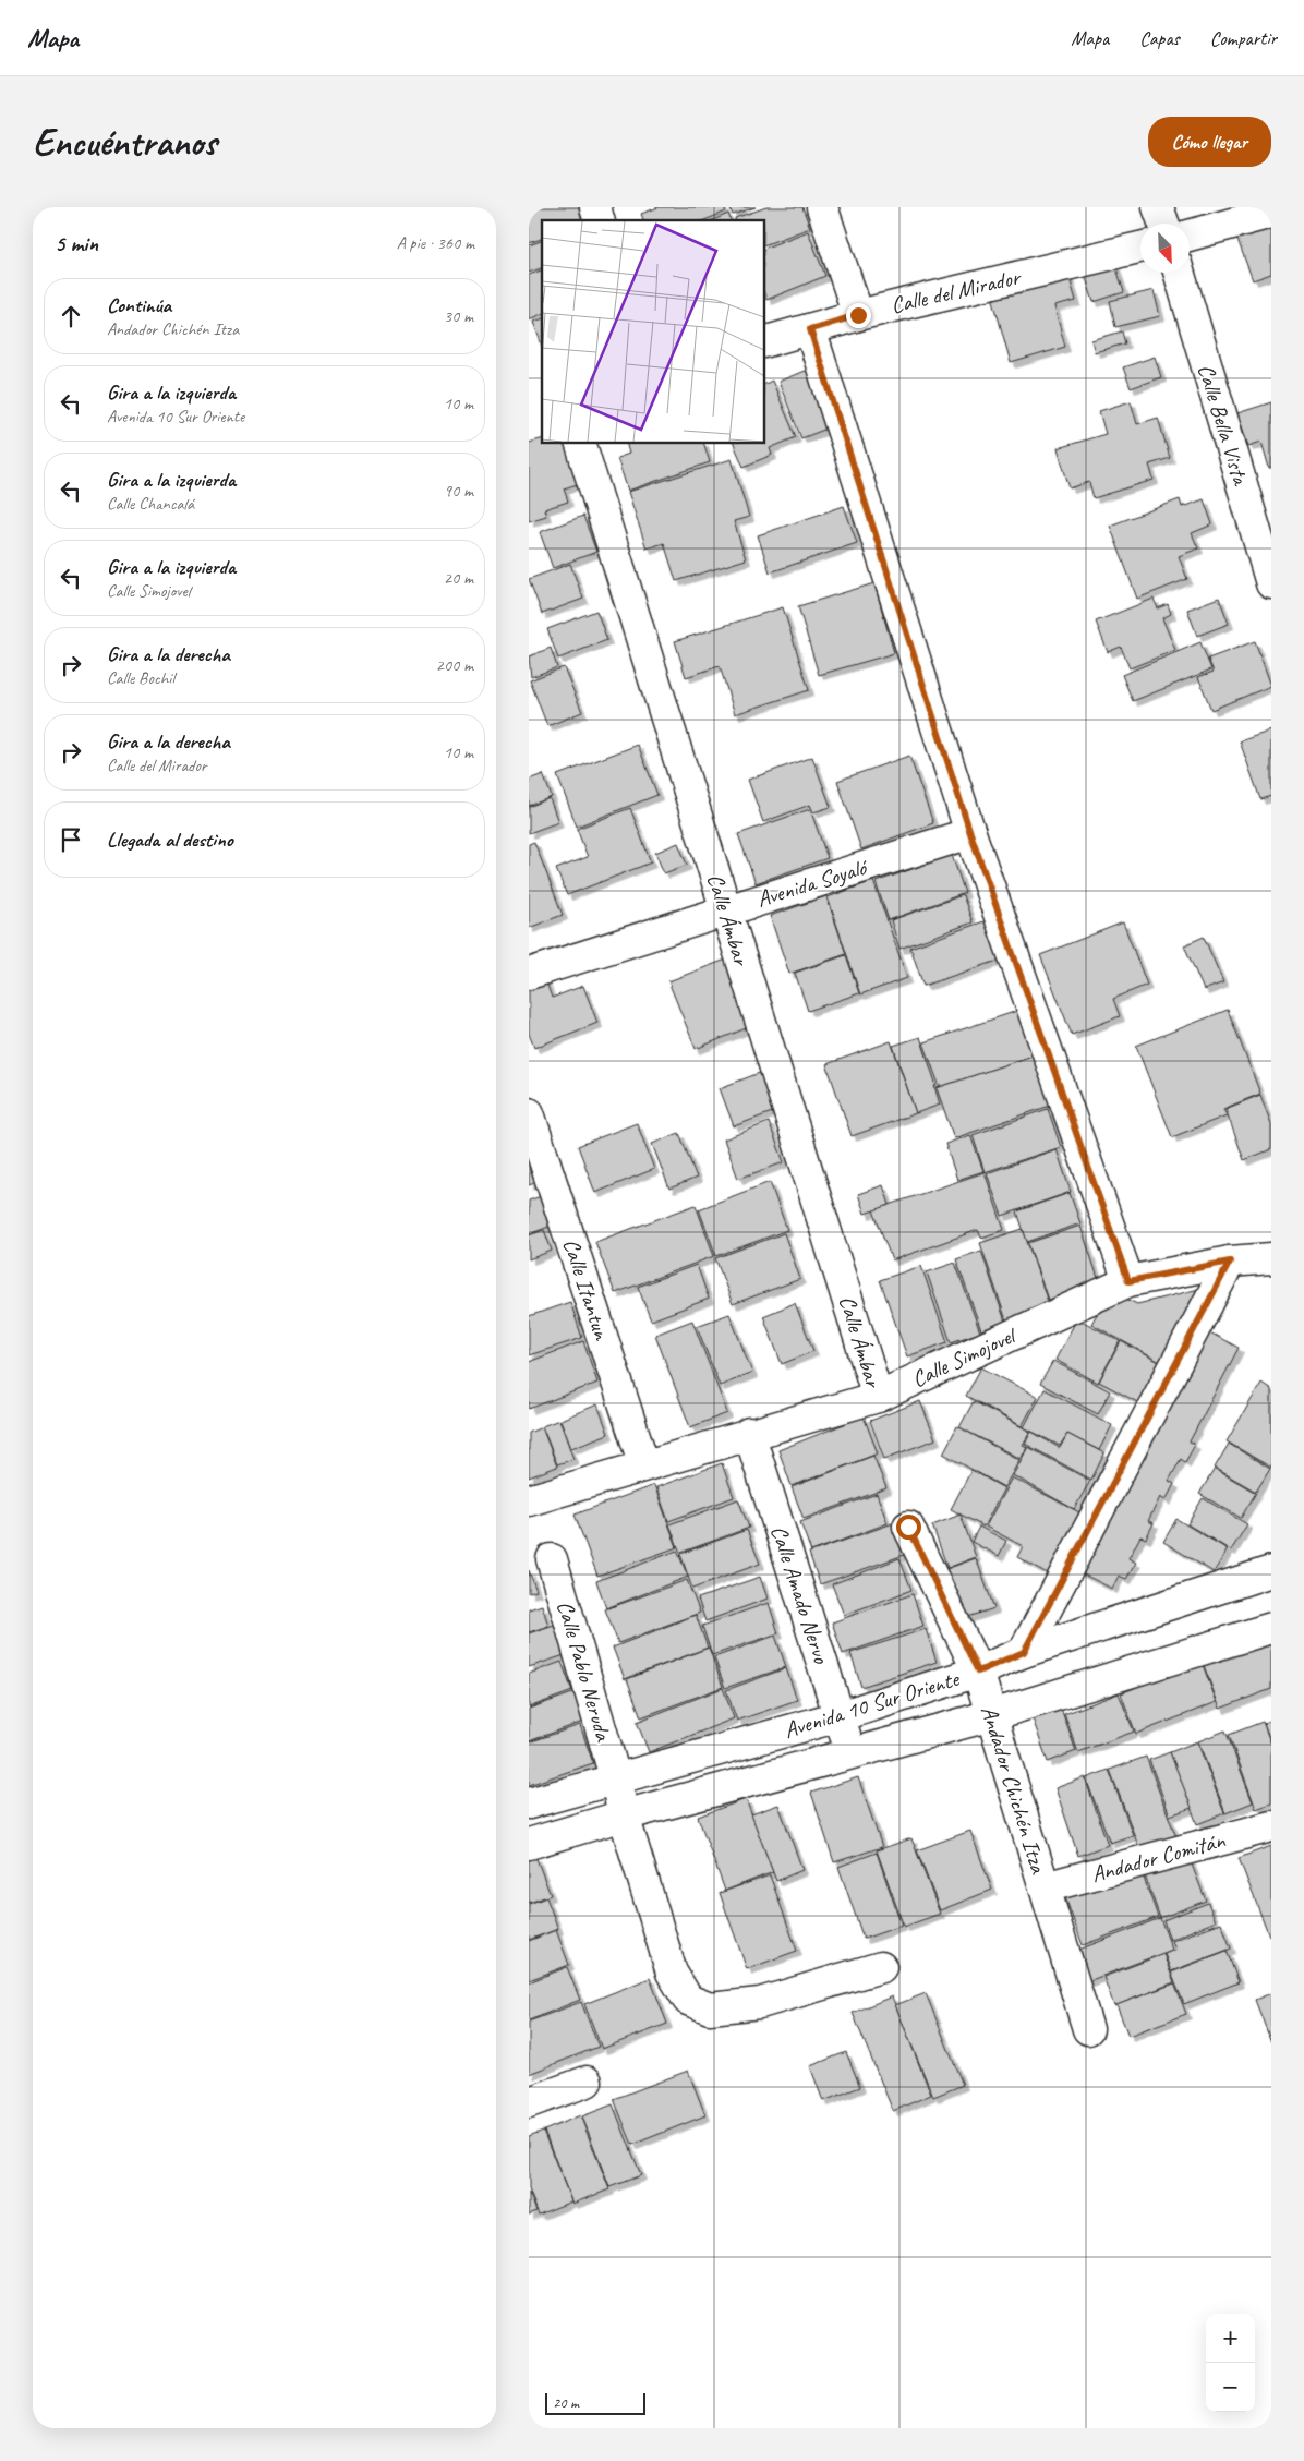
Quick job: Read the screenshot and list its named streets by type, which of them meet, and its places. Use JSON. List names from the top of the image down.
{
  "streets": {
    "street": [
      "Calle del Mirador",
      "Calle Bella Vista",
      "Avenida Soyaló",
      "Calle Ámbar",
      "Calle Itantun",
      "Calle Simojovel",
      "Calle Amado Nervo",
      "Calle Pablo Neruda",
      "Avenida 10 Sur Oriente",
      "Andador Chichén Itza",
      "Andador Comitán"
    ]
  },
  "crossings": [
    ["Avenida Soyaló", "Calle Ámbar"],
    ["Calle Ámbar", "Calle Simojovel"],
    ["Calle Itantun", "Calle Simojovel"],
    ["Calle Simojovel", "Calle Amado Nervo"],
    ["Calle Amado Nervo", "Avenida 10 Sur Oriente"],
    ["Calle Pablo Neruda", "Avenida 10 Sur Oriente"],
    ["Avenida 10 Sur Oriente", "Andador Chichén Itza"],
    ["Andador Chichén Itza", "Andador Comitán"]
  ],
  "scale_bar": "20 m",
  "north": "bottom right",
  "page": {
    "header": "Mapa",
    "nav": ["Mapa", "Capas", "Compartir"],
    "buttons": "Cómo llegar",
    "title": "Encuéntranos",
    "heading": ["5 min", "A pie · 360 m"],
    "list": [
      ["Continúa", "Andador Chichén Itza", "30 m"],
      ["Gira a la izquierda", "Avenida 10 Sur Oriente", "10 m"],
      ["Gira a la izquierda", "Calle Chancalá", "90 m"],
      ["Gira a la izquierda", "Calle Simojovel", "20 m"],
      ["Gira a la derecha", "Calle Bochil", "200 m"],
      ["Gira a la derecha", "Calle del Mirador", "10 m"],
      "Llegada al destino"
    ],
    "map_buttons": ["+", "−"],
    "scale": "20 m"
  }
}
